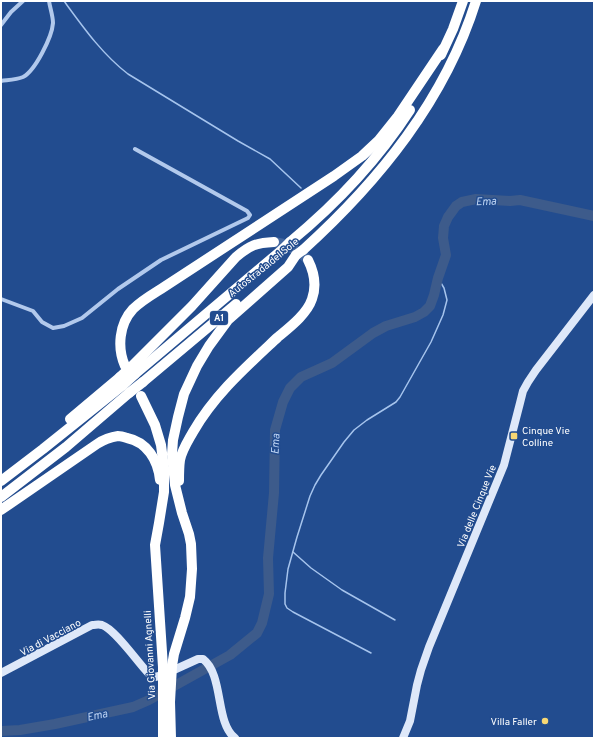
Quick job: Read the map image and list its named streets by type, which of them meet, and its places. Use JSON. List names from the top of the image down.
{
  "streets": {
    "highway": ["Autostrada del Sole", "A1", "Via Giovanni Agnelli"],
    "street": ["Via delle Cinque Vie", "Via di Vacciano"]
  },
  "crossings": [
    ["Via di Vacciano", "Via Giovanni Agnelli"]
  ],
  "water": ["Ema"],
  "places": {
    "transit": ["Cinque Vie Colline"],
    "other": ["Villa Faller"]
  }
}
